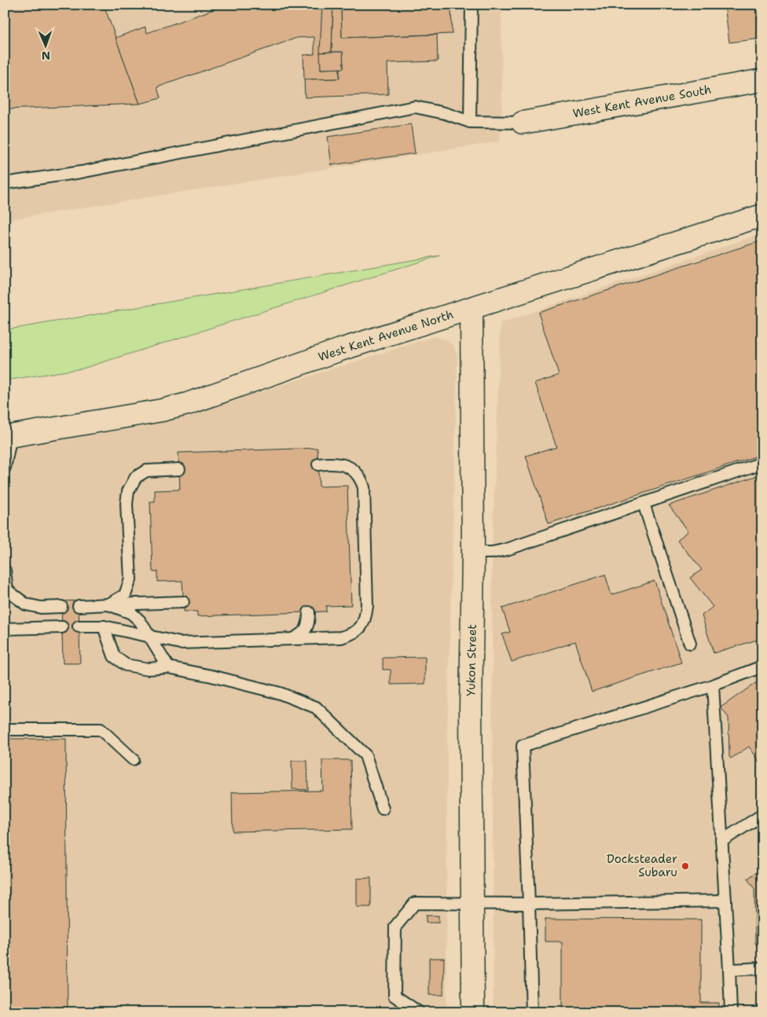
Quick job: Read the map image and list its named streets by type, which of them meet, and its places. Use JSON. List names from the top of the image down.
{
  "streets": {
    "street": ["West Kent Avenue South", "West Kent Avenue North", "Yukon Street"]
  },
  "crossings": [
    ["West Kent Avenue North", "Yukon Street"]
  ],
  "places": ["Docksteader Subaru"],
  "north": "bottom"
}
